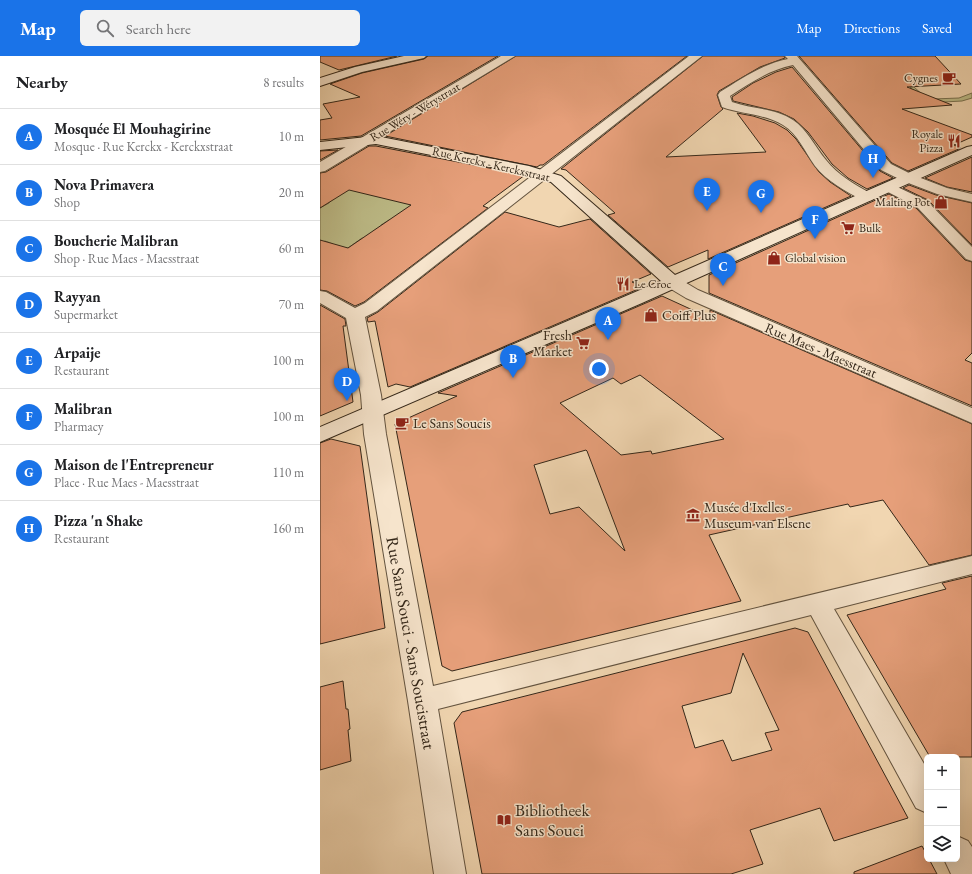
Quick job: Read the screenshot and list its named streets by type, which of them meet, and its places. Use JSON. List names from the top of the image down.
{
  "streets": {
    "street": [
      "Rue Wéry - Wérystraat",
      "Rue Kerckx - Kerckxstraat",
      "Rue Maes - Maesstraat",
      "Rue Sans Souci - Sans Soucistraat"
    ]
  },
  "crossings": [
    ["Rue Wéry - Wérystraat", "Rue Kerckx - Kerckxstraat"],
    ["Rue Kerckx - Kerckxstraat", "Rue Maes - Maesstraat"]
  ],
  "places": {
    "cafe": ["Cygnes", "Le Sans Soucis"],
    "restaurant": ["Royale Pizza", "Le Croc"],
    "shop": ["Malting Pot", "Global vision", "Coiff Plus"],
    "supermarket": ["Bulk", "Fresh Market"],
    "museum": ["Musée d'Ixelles - Museum van Elsene"],
    "library": ["Bibliotheek Sans Souci"]
  },
  "page": {
    "header": "Map",
    "search": "Search here",
    "nav": ["Map", "Directions", "Saved"],
    "heading": ["Nearby", "8 results"],
    "list": [
      {
        "mark": "A",
        "name": "Mosquée El Mouhagirine",
        "note": "Mosque · Rue Kerckx - Kerckxstraat",
        "value": "10 m"
      },
      {
        "mark": "B",
        "name": "Nova Primavera",
        "note": "Shop",
        "value": "20 m"
      },
      {
        "mark": "C",
        "name": "Boucherie Malibran",
        "note": "Shop · Rue Maes - Maesstraat",
        "value": "60 m"
      },
      {
        "mark": "D",
        "name": "Rayyan",
        "note": "Supermarket",
        "value": "70 m"
      },
      {
        "mark": "E",
        "name": "Arpaije",
        "note": "Restaurant",
        "value": "100 m"
      },
      {
        "mark": "F",
        "name": "Malibran",
        "note": "Pharmacy",
        "value": "100 m"
      },
      {
        "mark": "G",
        "name": "Maison de l'Entrepreneur",
        "note": "Place · Rue Maes - Maesstraat",
        "value": "110 m"
      },
      {
        "mark": "H",
        "name": "Pizza 'n Shake",
        "note": "Restaurant",
        "value": "160 m"
      }
    ],
    "pins": [
      "H",
      "E",
      "G",
      "F",
      "C",
      "A",
      "B",
      "D"
    ],
    "map_buttons": ["+", "−"]
  }
}
